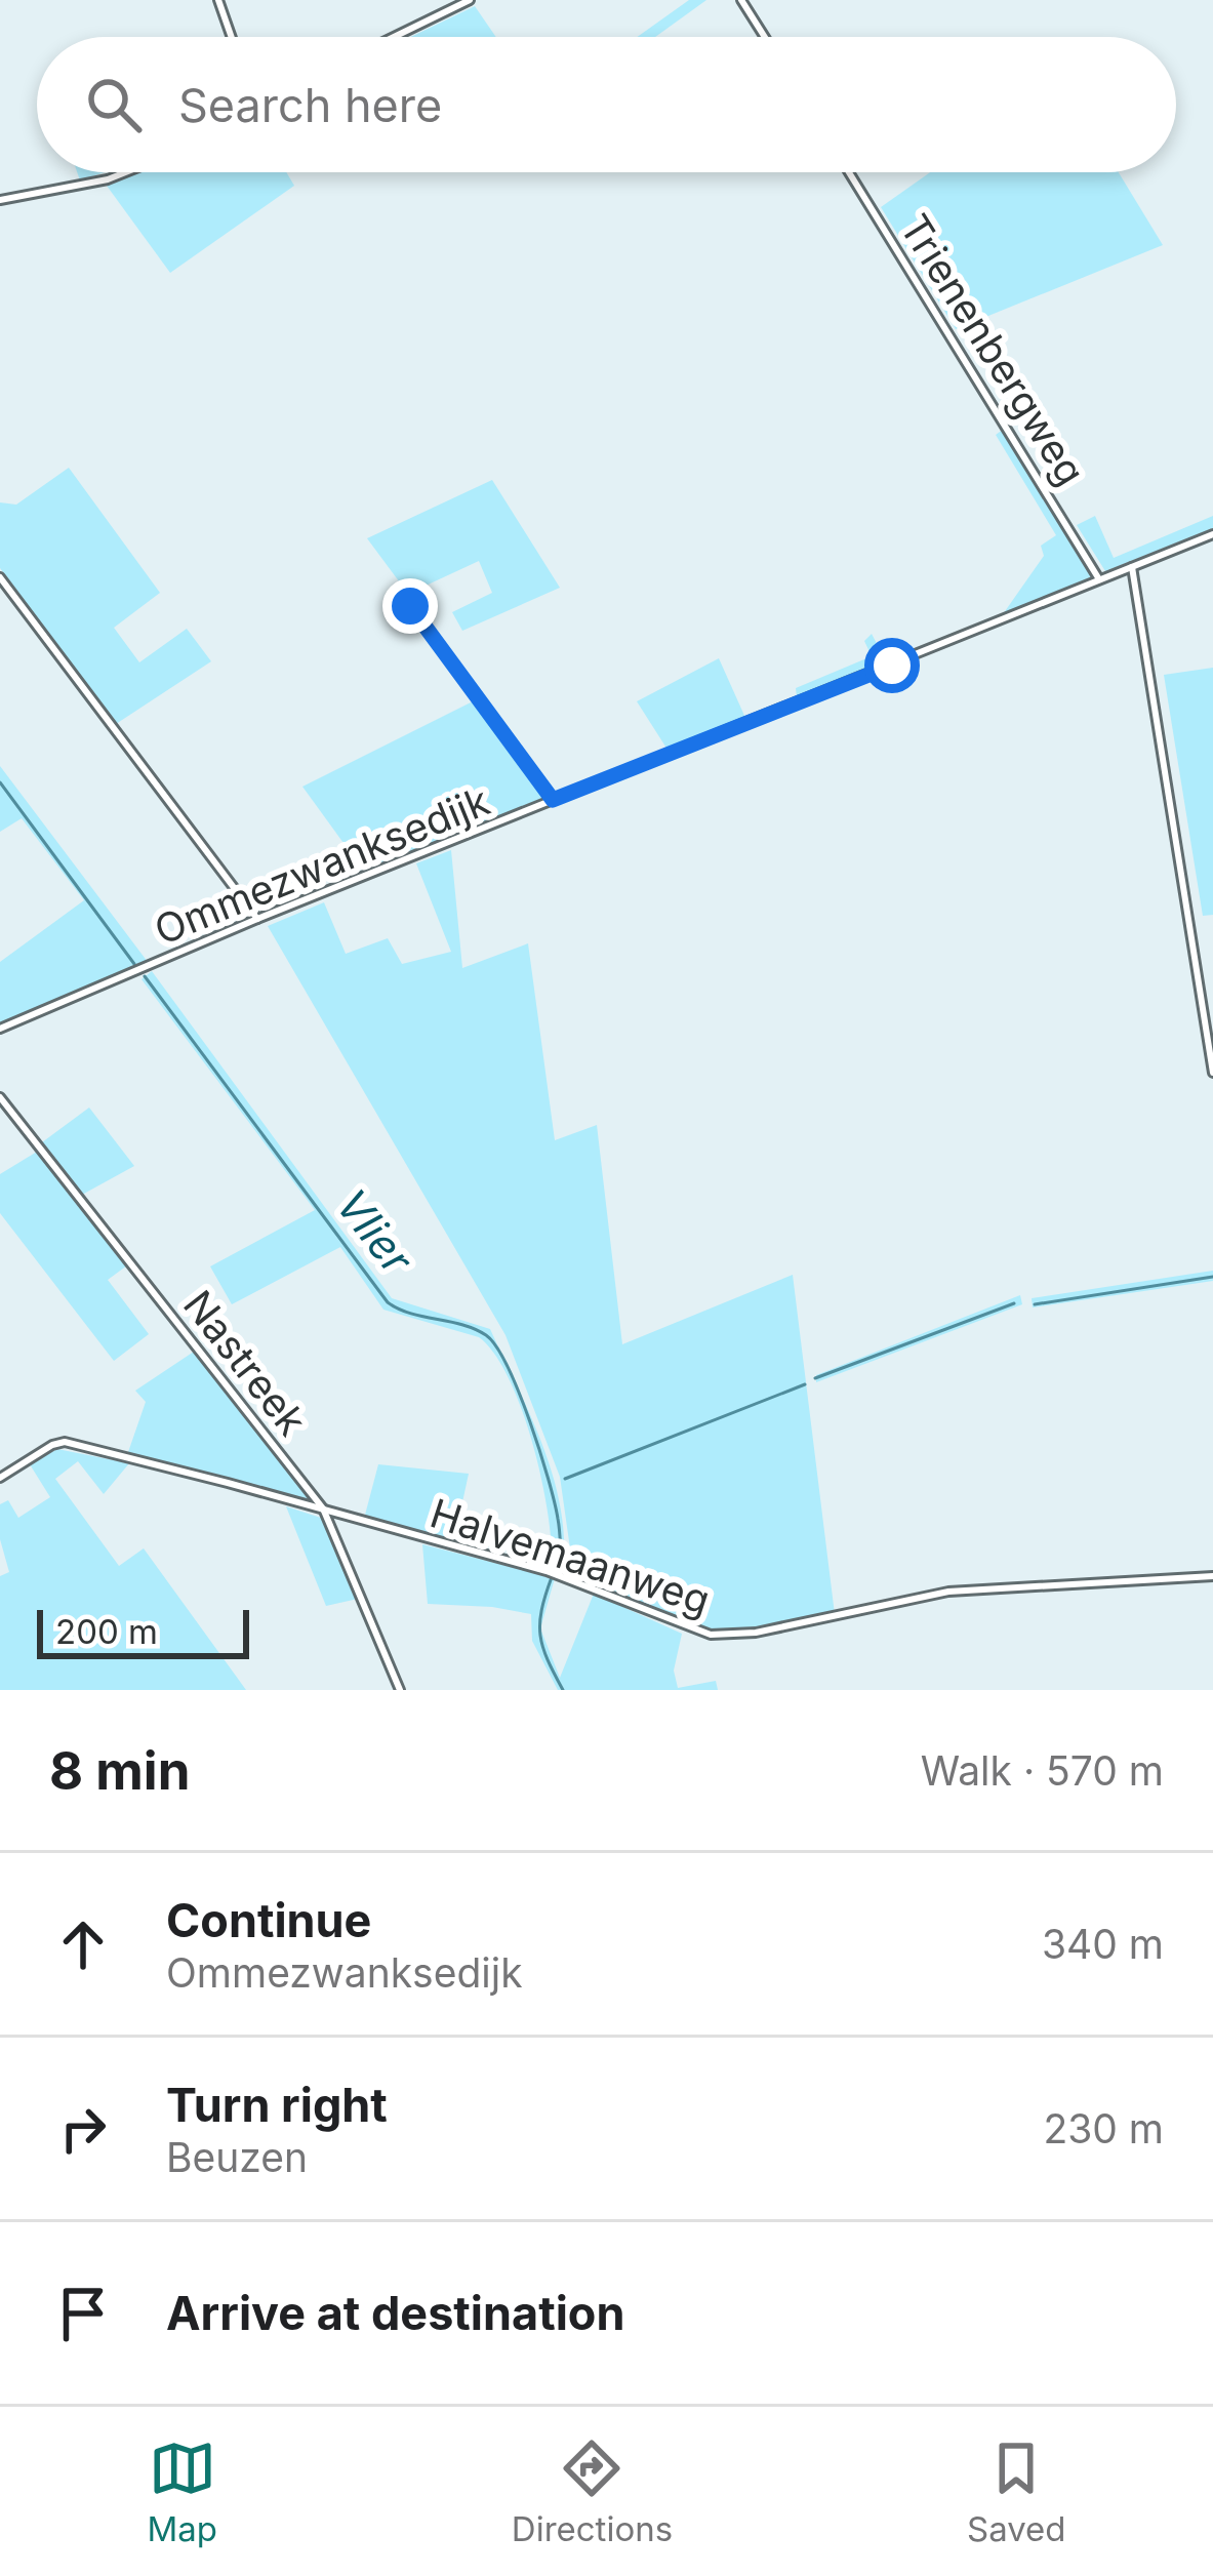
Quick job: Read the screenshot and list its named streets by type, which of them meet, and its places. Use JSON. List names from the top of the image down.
{
  "streets": {
    "street": [
      "Trienenbergweg",
      "Ommezwanksedijk",
      "Nastreek",
      "Halvemaanweg"
    ]
  },
  "crossings": [
    ["Trienenbergweg", "Ommezwanksedijk"],
    ["Nastreek", "Halvemaanweg"]
  ],
  "water": ["Vlier"],
  "scale_bar": "200 m",
  "page": {
    "search": "Search here",
    "scale": "200 m",
    "heading": ["8 min", "Walk · 570 m"],
    "list": [
      ["Continue", "Ommezwanksedijk", "340 m"],
      ["Turn right", "Beuzen", "230 m"],
      "Arrive at destination"
    ],
    "nav": ["Map", "Directions", "Saved"]
  }
}
